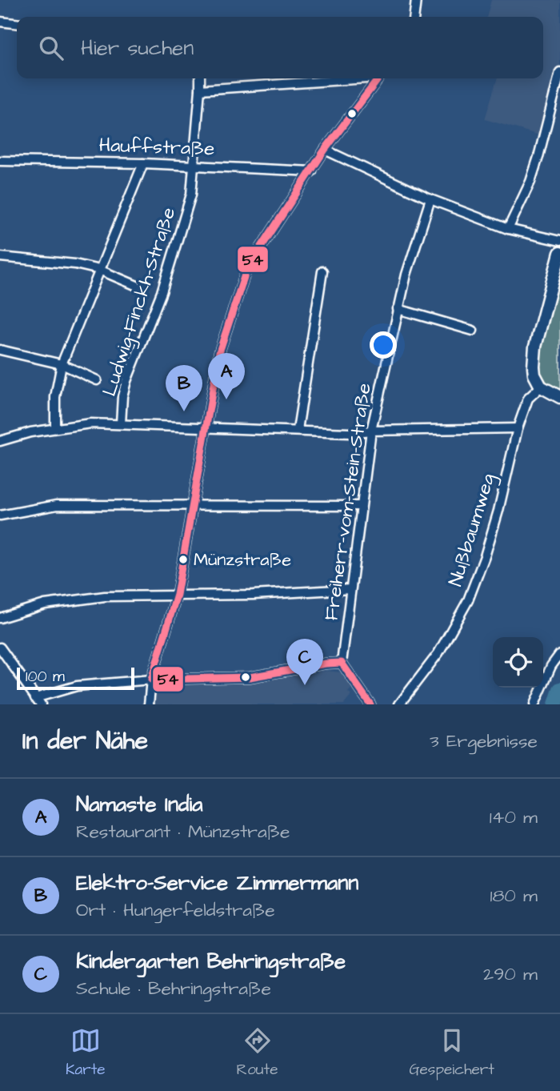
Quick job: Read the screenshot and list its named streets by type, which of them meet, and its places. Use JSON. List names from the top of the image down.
{
  "streets": {
    "street": [
      "Hauffstraße",
      "Ludwig-Finckh-Straße",
      "Freiherr-vom-Stein-Straße",
      "Nußbaumweg"
    ]
  },
  "crossings": [
    ["Hauffstraße", "Ludwig-Finckh-Straße"]
  ],
  "places": ["Münzstraße"],
  "lines": ["transit line 54"],
  "scale_bar": "100 m",
  "page": {
    "search": "Hier suchen",
    "pins": ["A", "B", "C"],
    "scale": "100 m",
    "heading": ["In der Nähe", "3 Ergebnisse"],
    "list": [
      {
        "mark": "A",
        "name": "Namaste India",
        "note": "Restaurant · Münzstraße",
        "value": "140 m"
      },
      {
        "mark": "B",
        "name": "Elektro-Service Zimmermann",
        "note": "Ort · Hungerfeldstraße",
        "value": "180 m"
      },
      {
        "mark": "C",
        "name": "Kindergarten Behringstraße",
        "note": "Schule · Behringstraße",
        "value": "290 m"
      }
    ],
    "nav": ["Karte", "Route", "Gespeichert"]
  }
}
